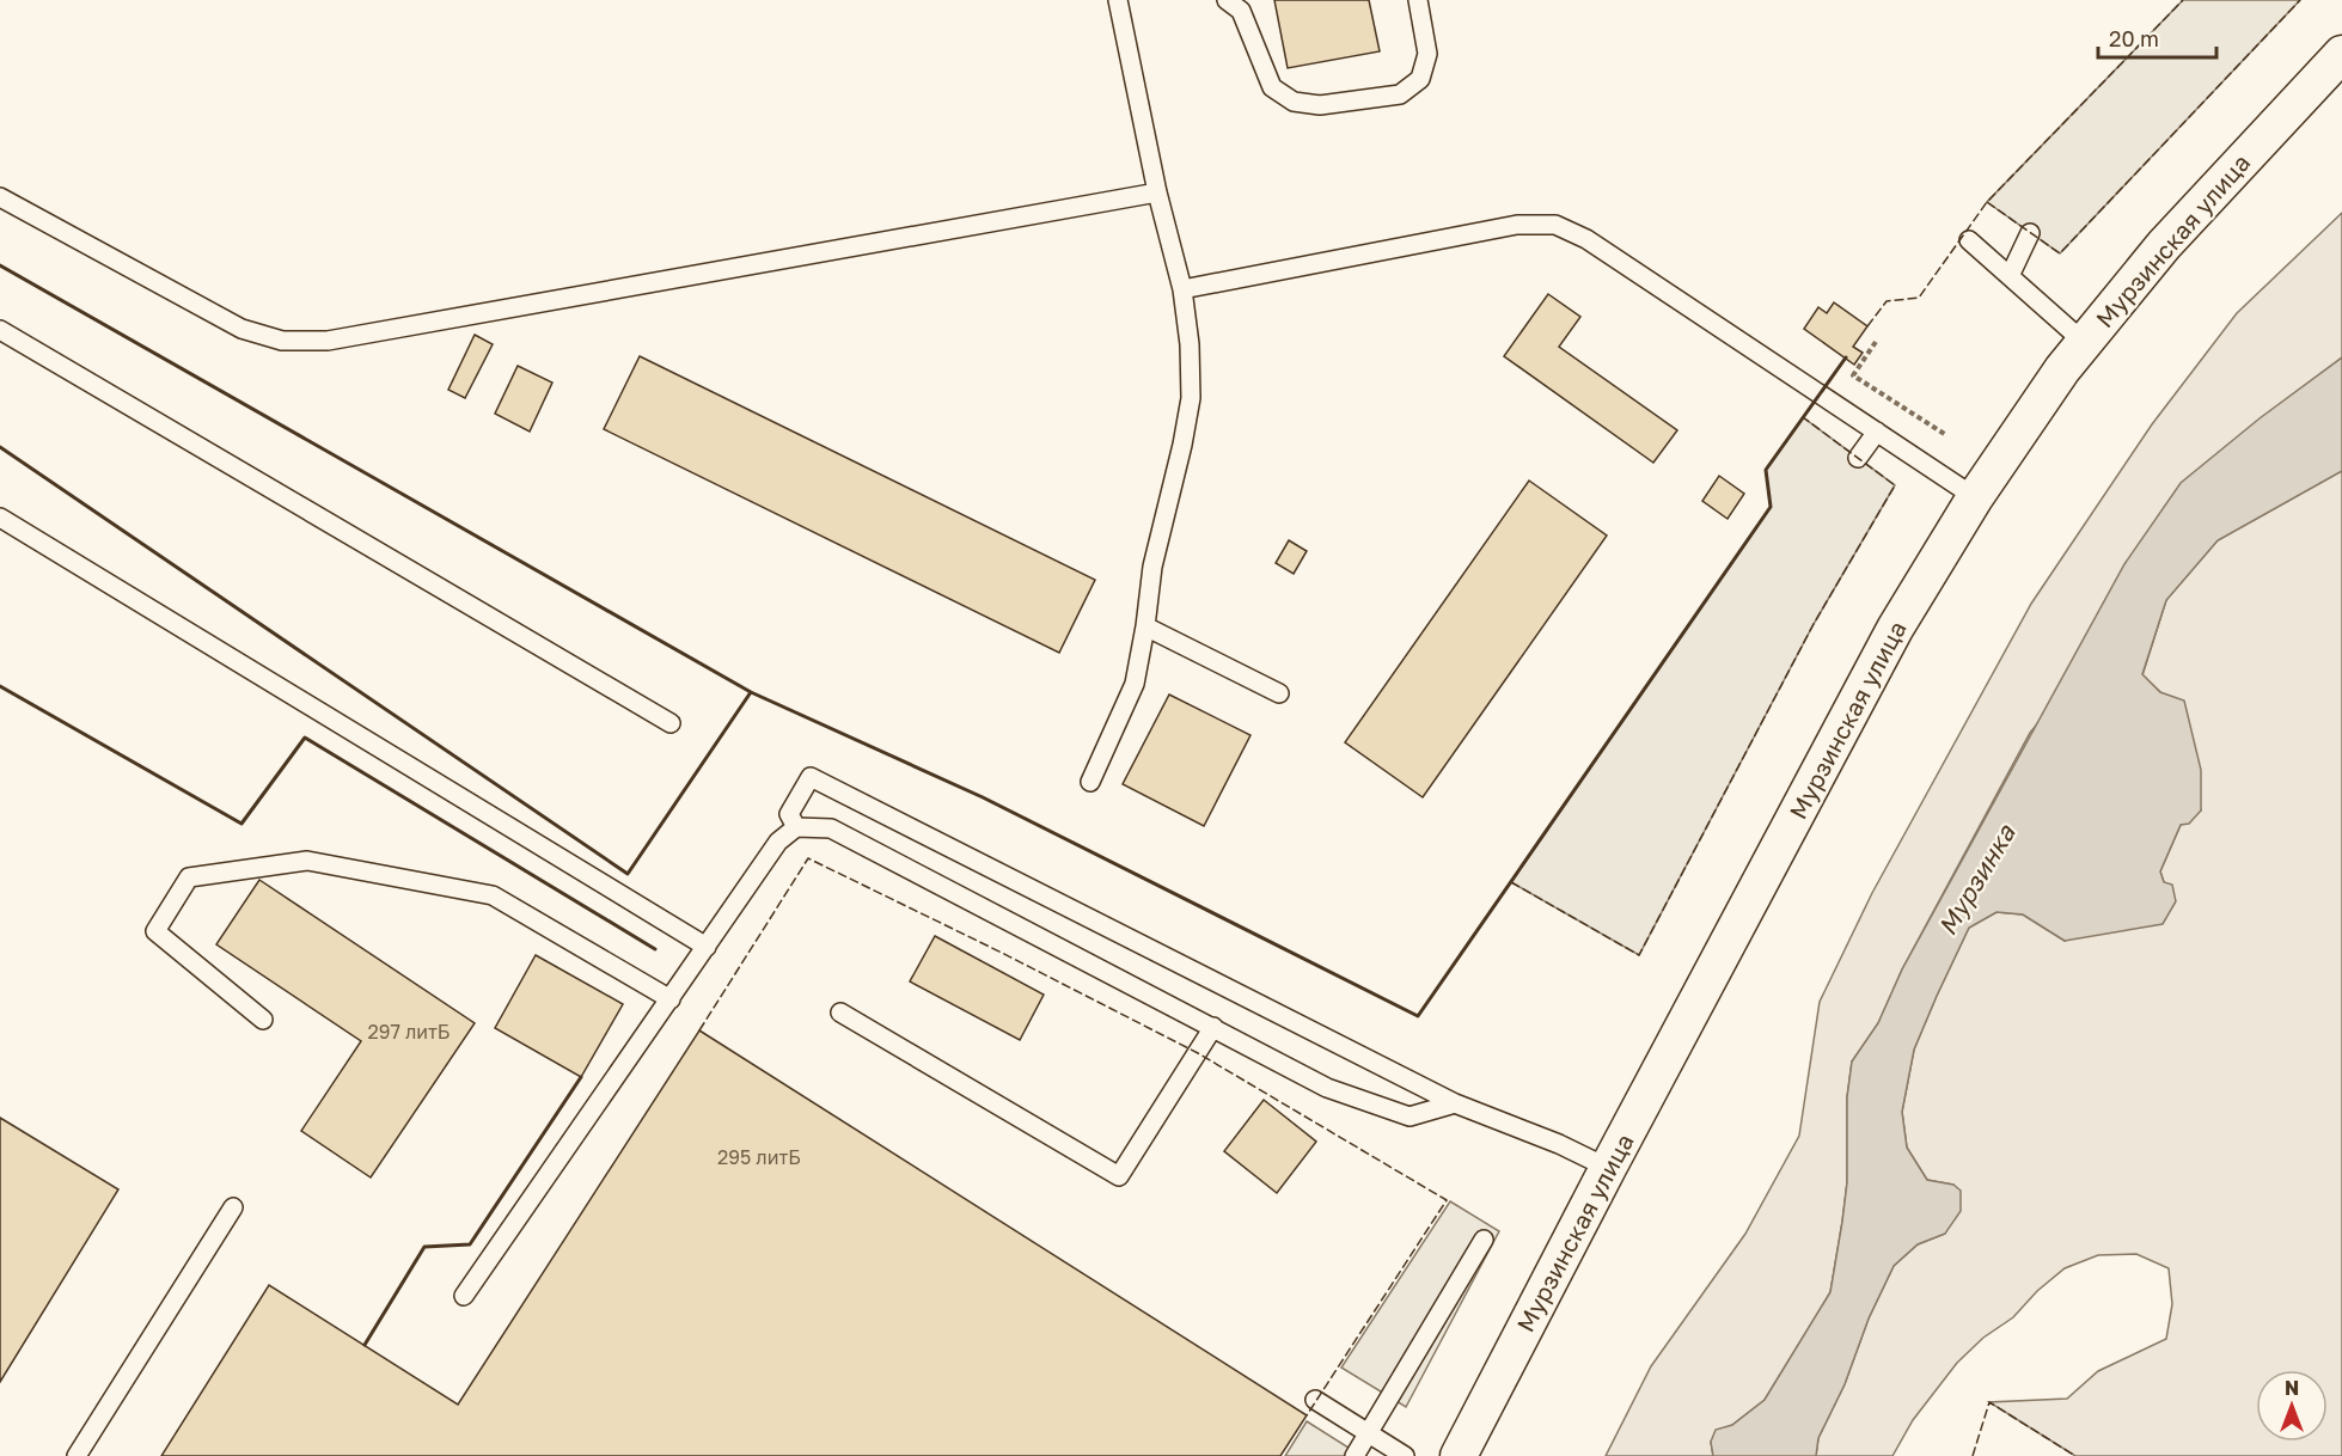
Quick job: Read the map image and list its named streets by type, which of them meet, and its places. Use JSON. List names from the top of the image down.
{
  "streets": {
    "street": ["Мурзинская улица"]
  },
  "water": ["Мурзинка"],
  "house_numbers": ["297 литБ", "295 литБ"],
  "scale_bar": "20 m",
  "north": "top"
}
